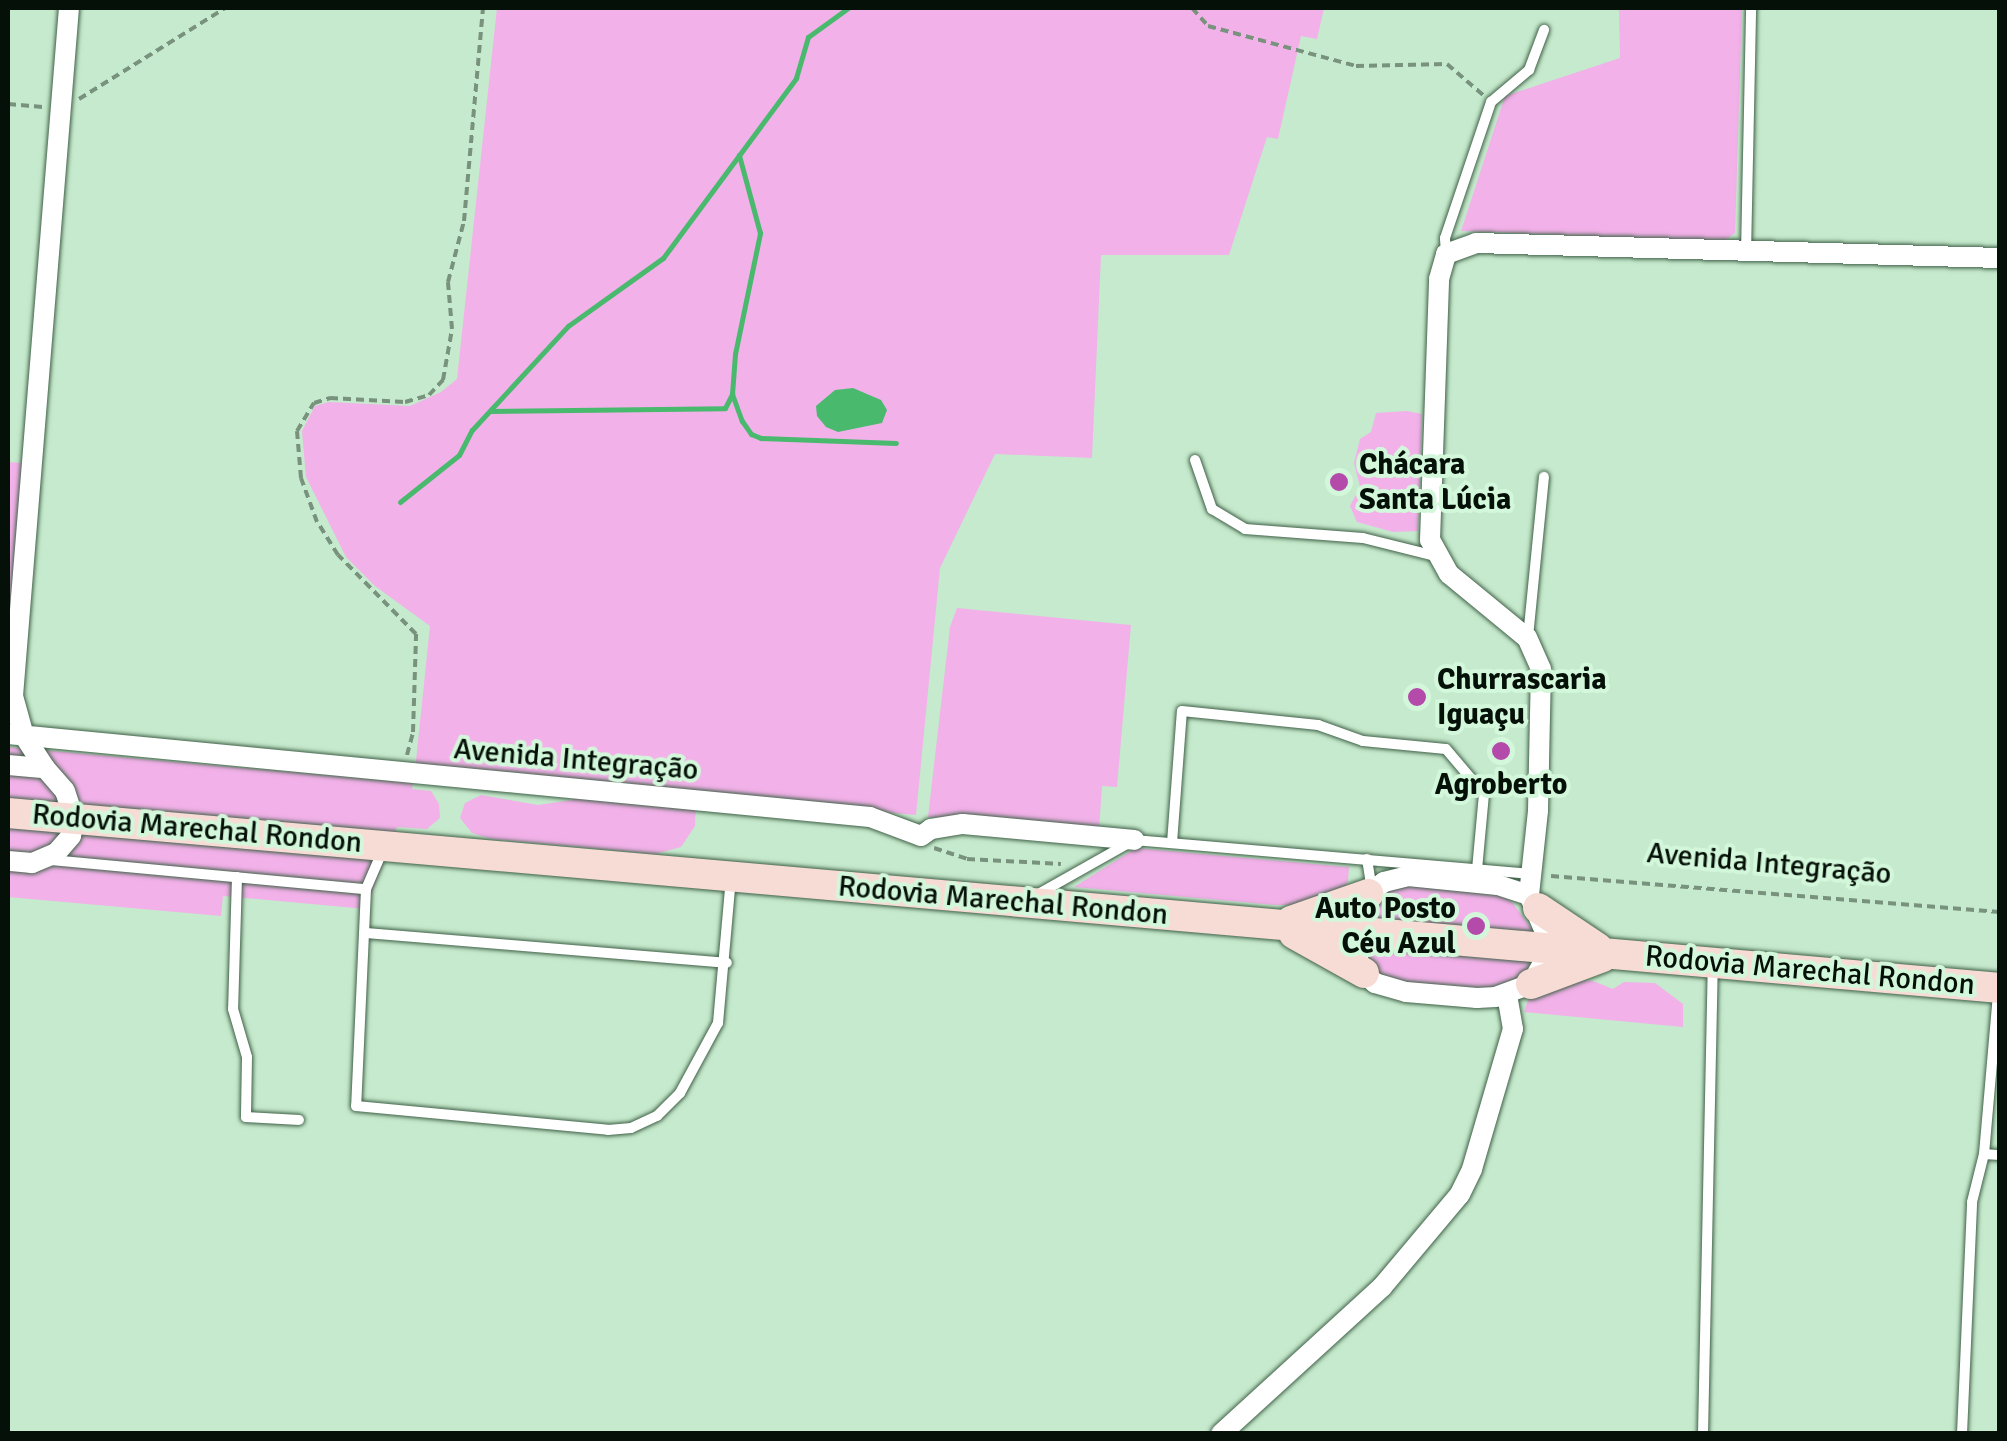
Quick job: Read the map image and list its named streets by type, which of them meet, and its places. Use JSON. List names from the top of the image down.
{
  "streets": {
    "main road": ["Rodovia Marechal Rondon"],
    "street": ["Avenida Integração"]
  },
  "places": [
    "Chácara Santa Lúcia",
    "Churrascaria Iguaçu",
    "Agroberto",
    "Auto Posto Céu Azul"
  ]
}
